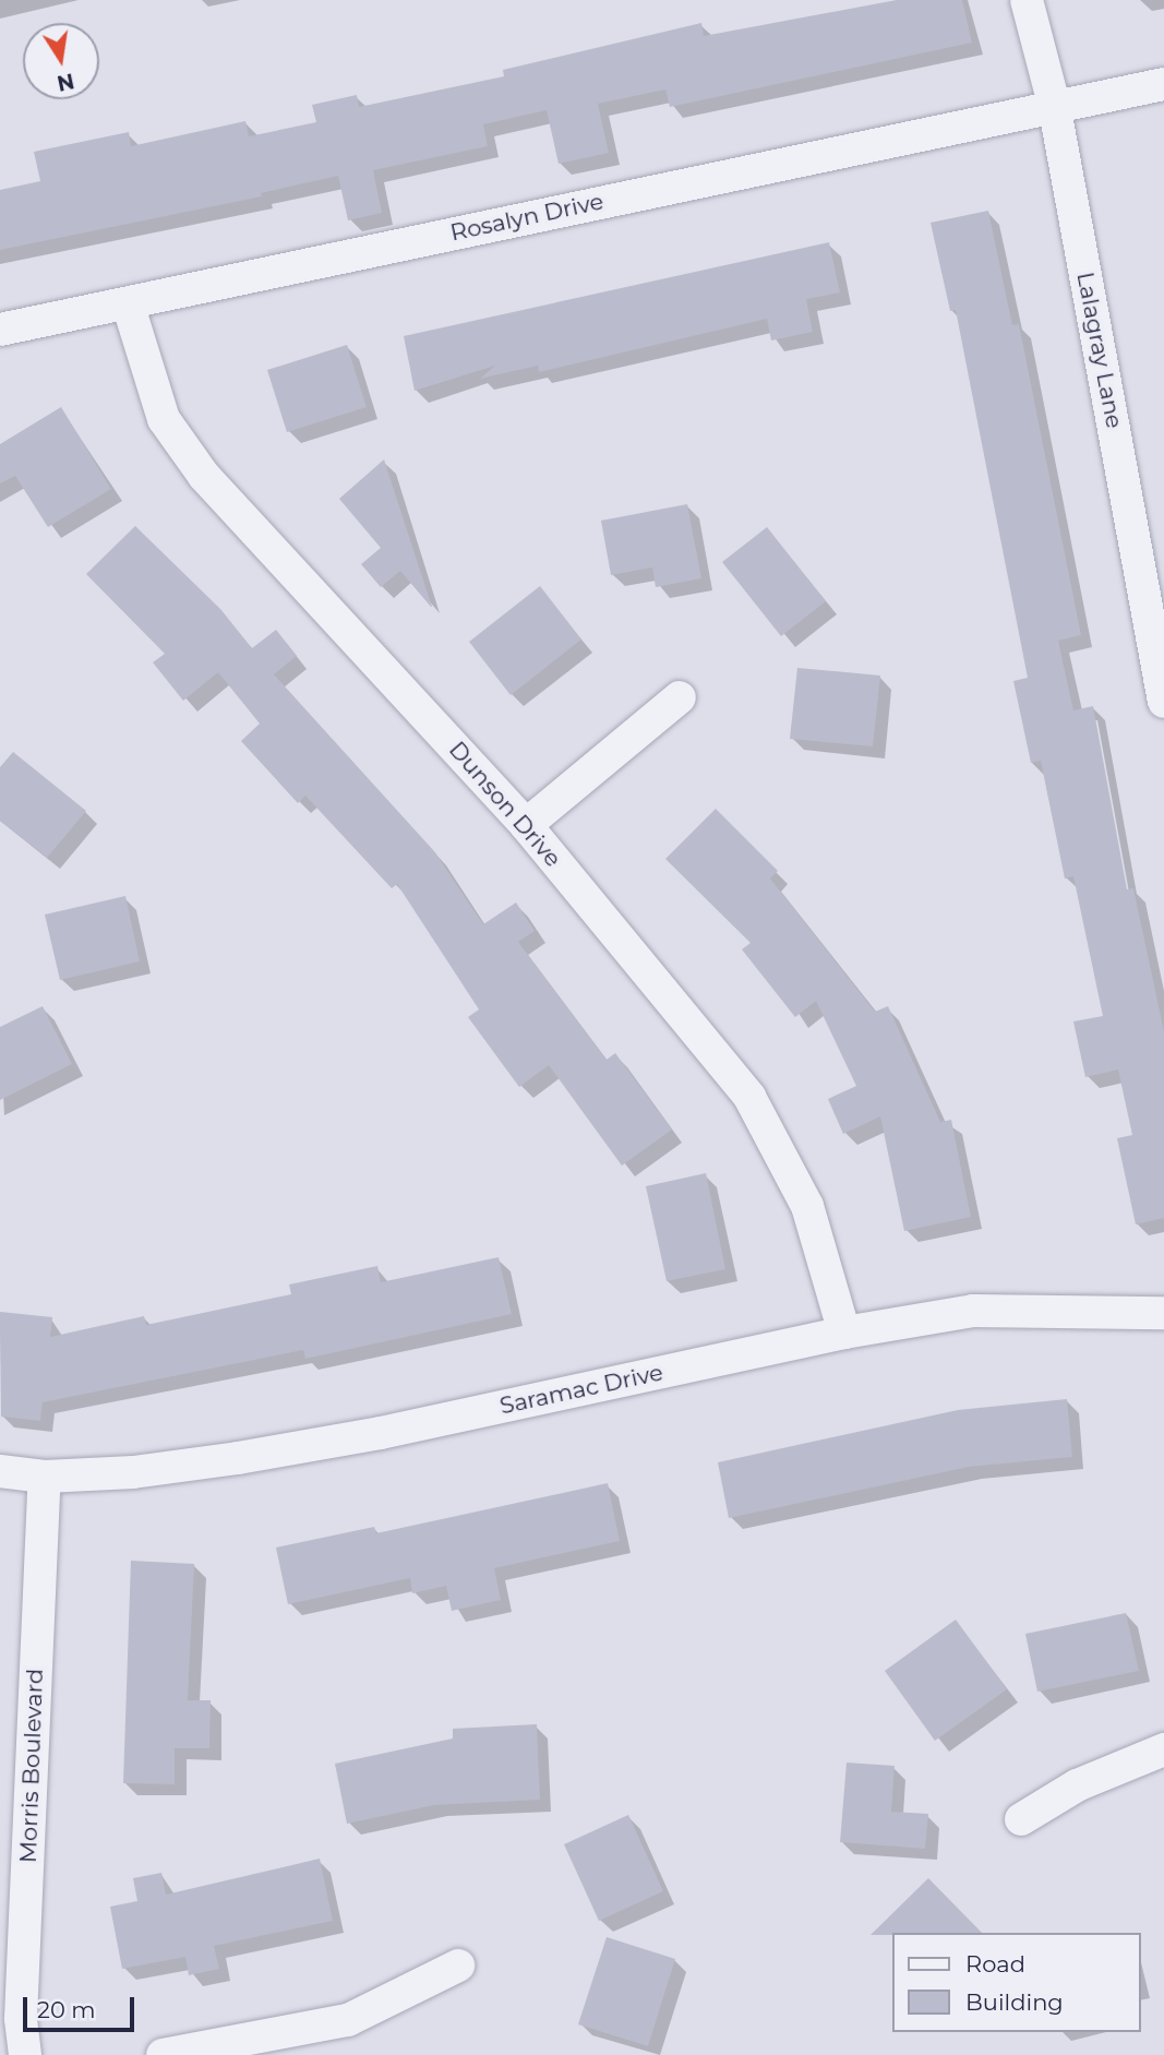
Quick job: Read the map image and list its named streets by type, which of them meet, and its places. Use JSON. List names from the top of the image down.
{
  "streets": {
    "street": [
      "Rosalyn Drive",
      "Lalagray Lane",
      "Dunson Drive",
      "Saramac Drive",
      "Morris Boulevard"
    ]
  },
  "crossings": [
    ["Rosalyn Drive", "Lalagray Lane"],
    ["Rosalyn Drive", "Dunson Drive"],
    ["Dunson Drive", "Saramac Drive"],
    ["Saramac Drive", "Morris Boulevard"]
  ],
  "legend": ["Road", "Building"],
  "scale_bar": "20 m",
  "north": "bottom"
}
